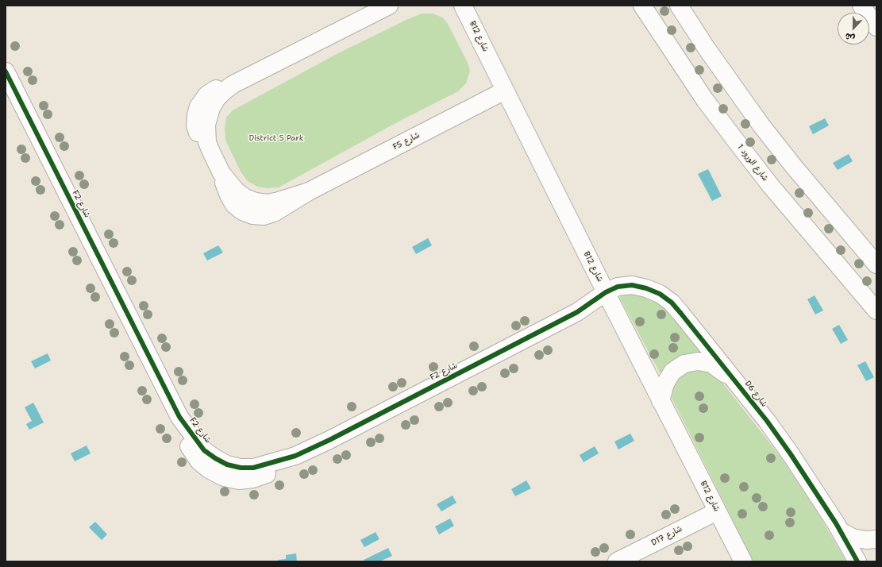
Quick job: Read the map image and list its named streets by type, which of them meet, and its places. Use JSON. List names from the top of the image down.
{
  "streets": {
    "street": [
      "B12 شارع",
      "F5 شارع",
      "شارع الورود 1",
      "F2 شارع",
      "D6 شارع",
      "D17 شارع"
    ]
  },
  "crossings": [
    ["B12 شارع", "F5 شارع"],
    ["B12 شارع", "F2 شارع"],
    ["B12 شارع", "D6 شارع"],
    ["B12 شارع", "D17 شارع"],
    ["F2 شارع", "D6 شارع"]
  ],
  "parks": ["District 5 Park"],
  "north": "bottom"
}
